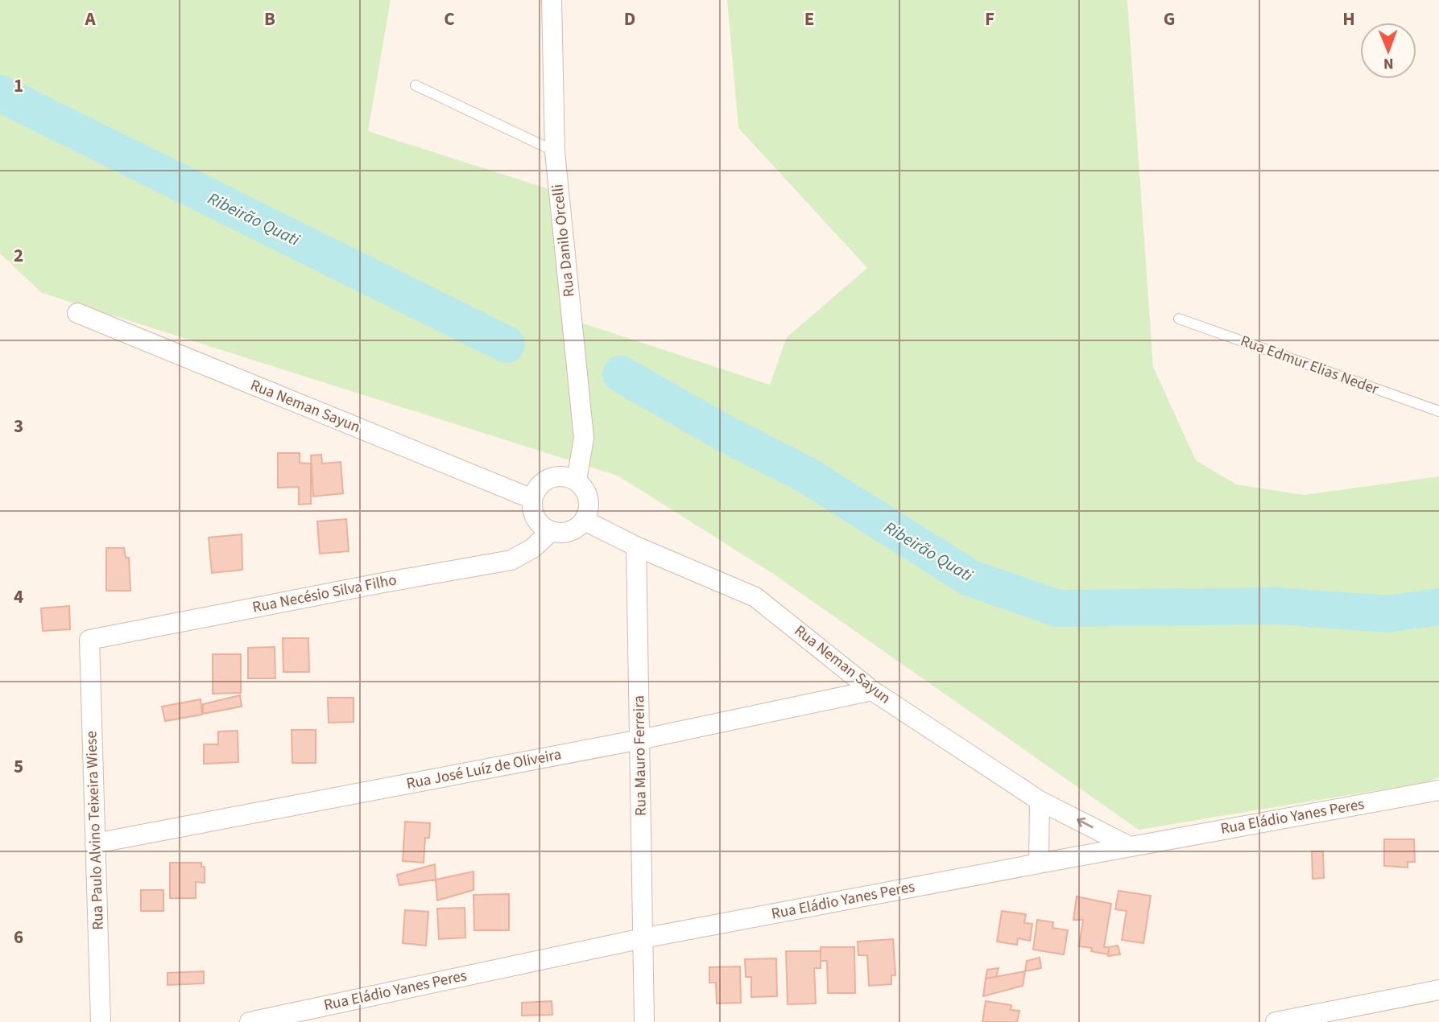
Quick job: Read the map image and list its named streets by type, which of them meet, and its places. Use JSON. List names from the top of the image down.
{
  "streets": {
    "street": [
      "Rua Danilo Orcelli",
      "Rua Neman Sayun",
      "Rua Necésio Silva Filho",
      "Rua Mauro Ferreira",
      "Rua José Luíz de Oliveira",
      "Rua Eládio Yanes Peres",
      "Rua Paulo Alvino Teixeira Wiese"
    ],
    "lane": ["Rua Edmur Elias Neder"]
  },
  "crossings": [
    ["Rua Danilo Orcelli", "Rua Neman Sayun"],
    ["Rua Danilo Orcelli", "Rua Necésio Silva Filho"],
    ["Rua Neman Sayun", "Rua Necésio Silva Filho"],
    ["Rua Neman Sayun", "Rua Mauro Ferreira"],
    ["Rua Neman Sayun", "Rua José Luíz de Oliveira"],
    ["Rua Neman Sayun", "Rua Eládio Yanes Peres"],
    ["Rua Necésio Silva Filho", "Rua Paulo Alvino Teixeira Wiese"],
    ["Rua Mauro Ferreira", "Rua José Luíz de Oliveira"],
    ["Rua Mauro Ferreira", "Rua Eládio Yanes Peres"],
    ["Rua José Luíz de Oliveira", "Rua Paulo Alvino Teixeira Wiese"]
  ],
  "water": ["Ribeirão Quati"],
  "north": "bottom",
  "grid": {
    "columns": [
      "A",
      "B",
      "C",
      "D",
      "E",
      "F",
      "G",
      "H"
    ],
    "rows": [
      "1",
      "2",
      "3",
      "4",
      "5",
      "6"
    ]
  }
}
